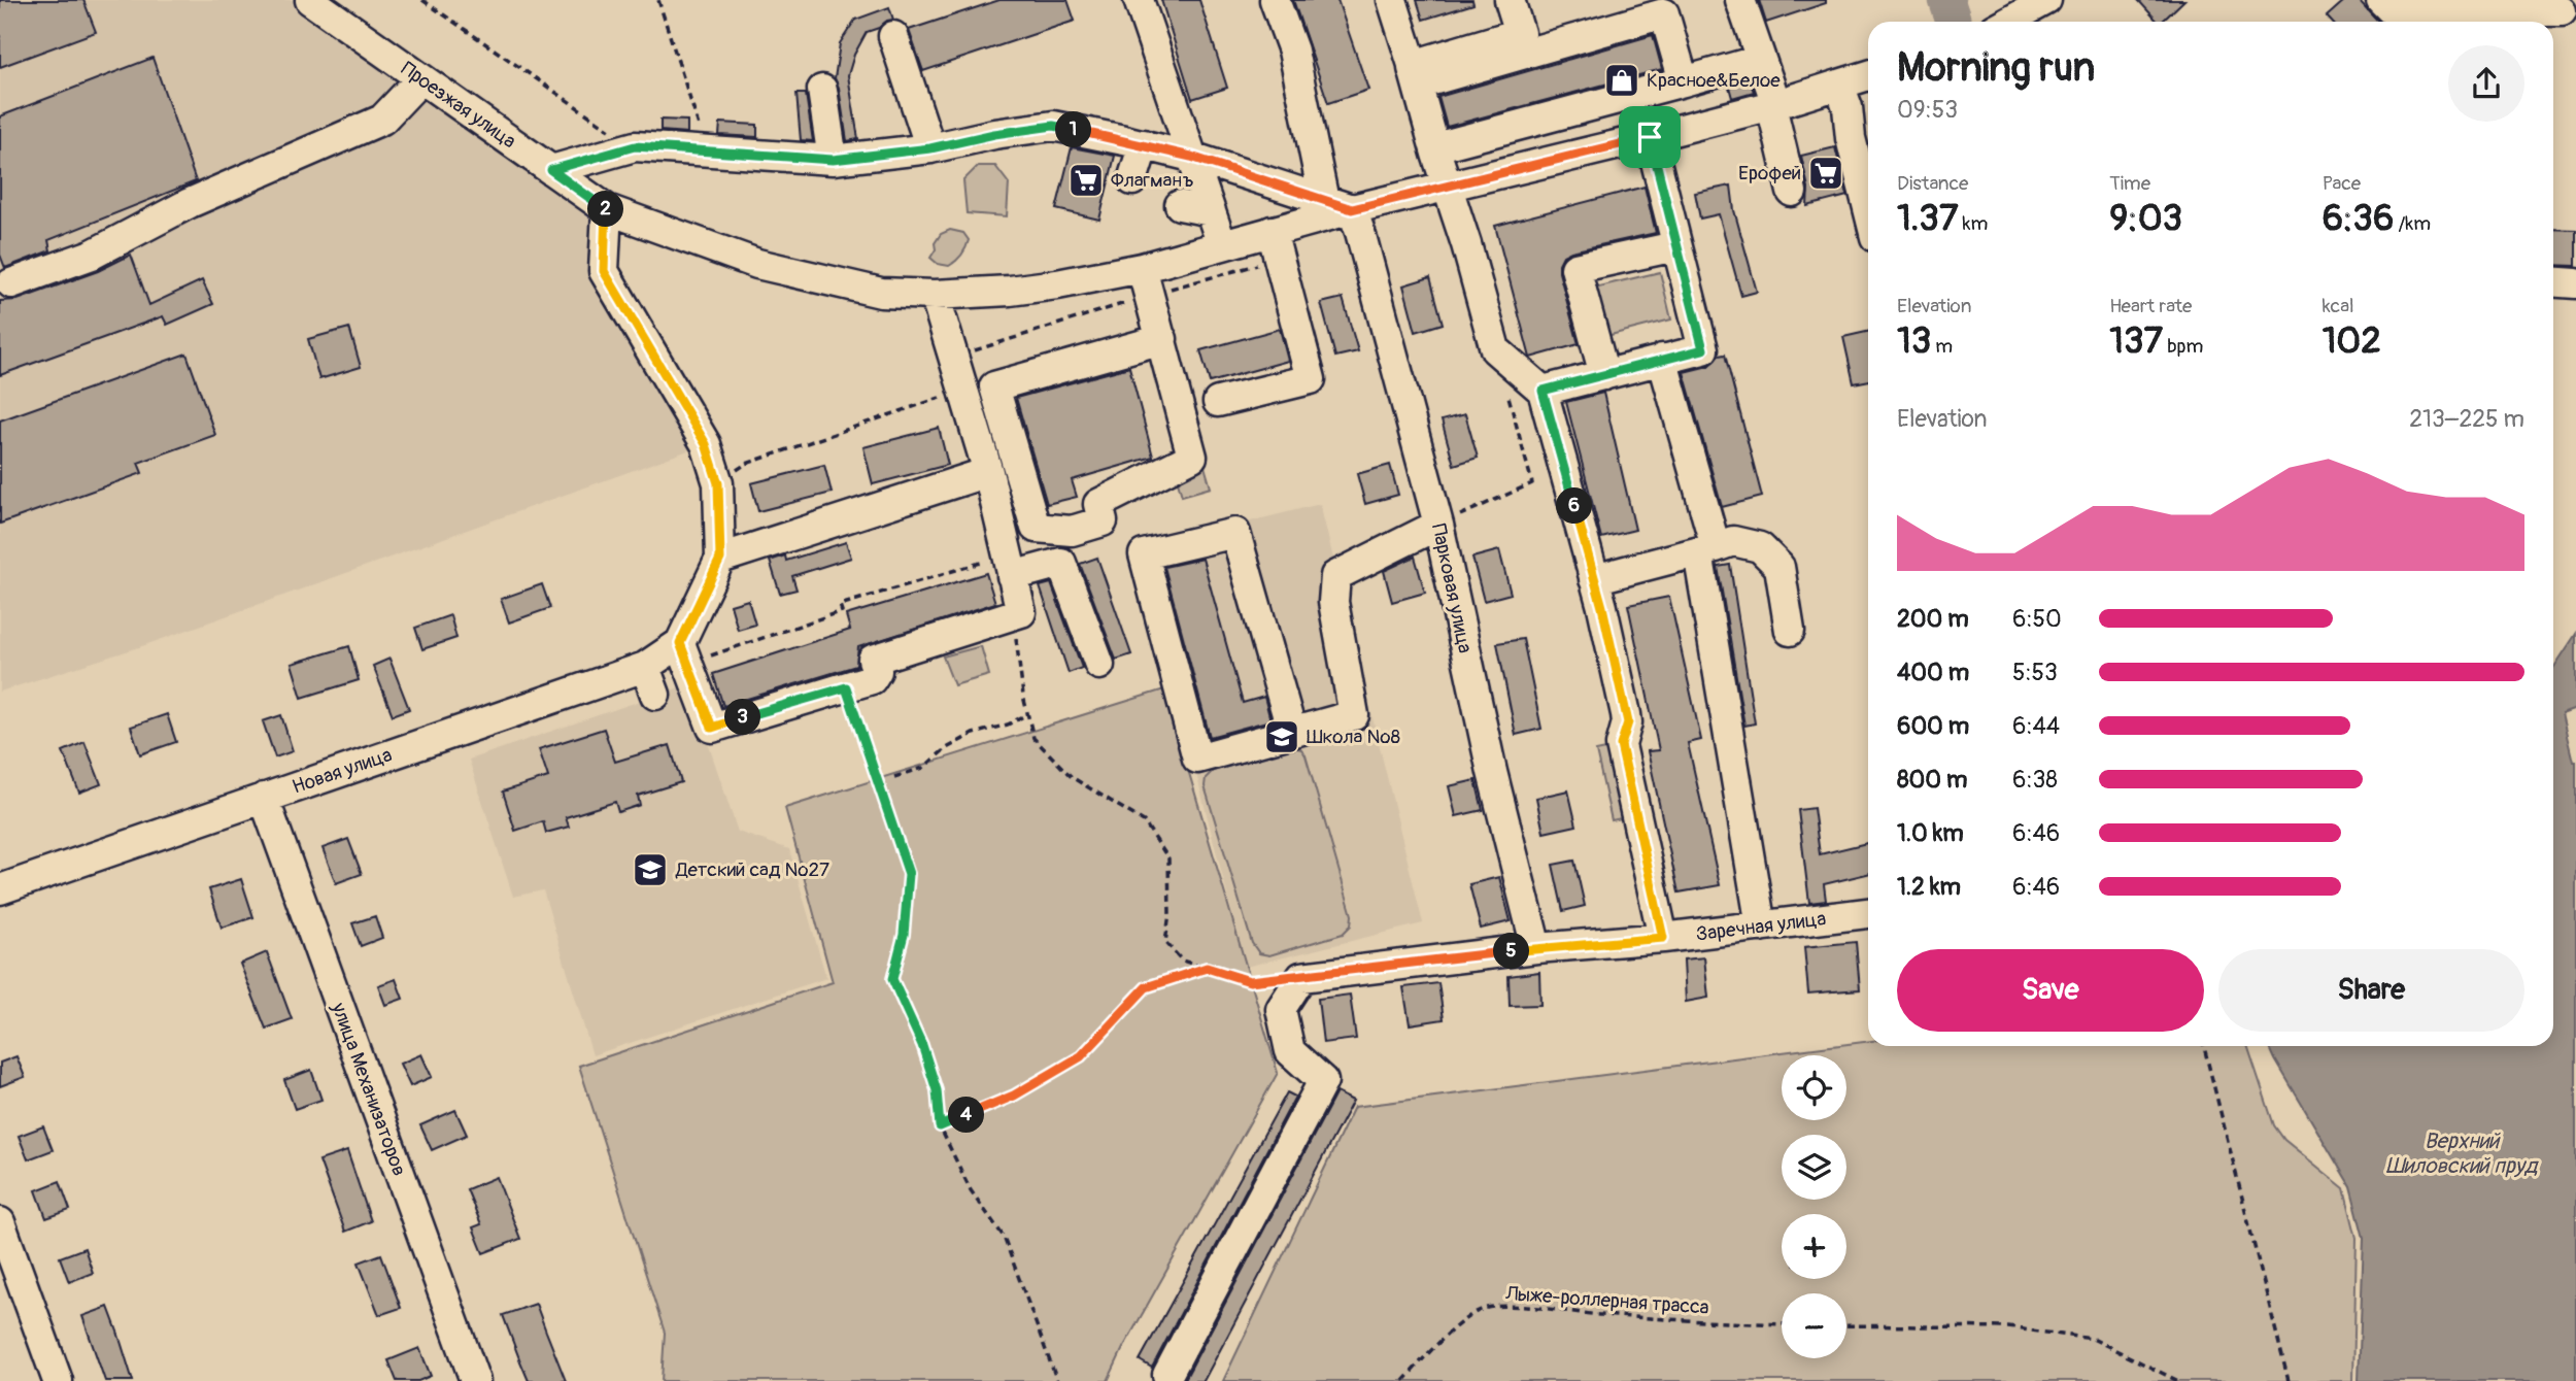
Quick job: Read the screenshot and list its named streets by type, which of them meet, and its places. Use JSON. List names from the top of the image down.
{
  "streets": {
    "street": [
      "Проезжая улица",
      "Парковая улица",
      "Новая улица",
      "Заречная улица",
      "улица Механизаторов"
    ],
    "path": ["Лыже-роллерная трасса"]
  },
  "crossings": [
    ["Проезжая улица", "Парковая улица"],
    ["Парковая улица", "Заречная улица"],
    ["Новая улица", "улица Механизаторов"]
  ],
  "water": ["Верхний Шиловский пруд"],
  "places": {
    "shop": ["Красное&Белое"],
    "supermarket": ["Ерофей", "Флагманъ"],
    "school or university": ["Школа №8", "Детский сад №27"]
  },
  "page": {
    "heading": ["Morning run", "09:53"],
    "pins": [
      "1",
      "2",
      "6",
      "3",
      "5",
      "4"
    ],
    "stats": [
      ["Distance", "1.37 km"],
      ["Time", "9:03"],
      ["Pace", "6:36 /km"],
      ["Elevation", "13 m"],
      ["Heart rate", "137 bpm"],
      ["kcal", "102"]
    ],
    "chart": ["Elevation", "213–225 m"],
    "list": [
      {
        "name": "200 m",
        "note": "6:50"
      },
      {
        "name": "400 m",
        "note": "5:53"
      },
      {
        "name": "600 m",
        "note": "6:44"
      },
      {
        "name": "800 m",
        "note": "6:38"
      },
      {
        "name": "1.0 km",
        "note": "6:46"
      },
      {
        "name": "1.2 km",
        "note": "6:46"
      }
    ],
    "buttons": ["Save", "Share"],
    "map_buttons": ["+", "−"]
  }
}
